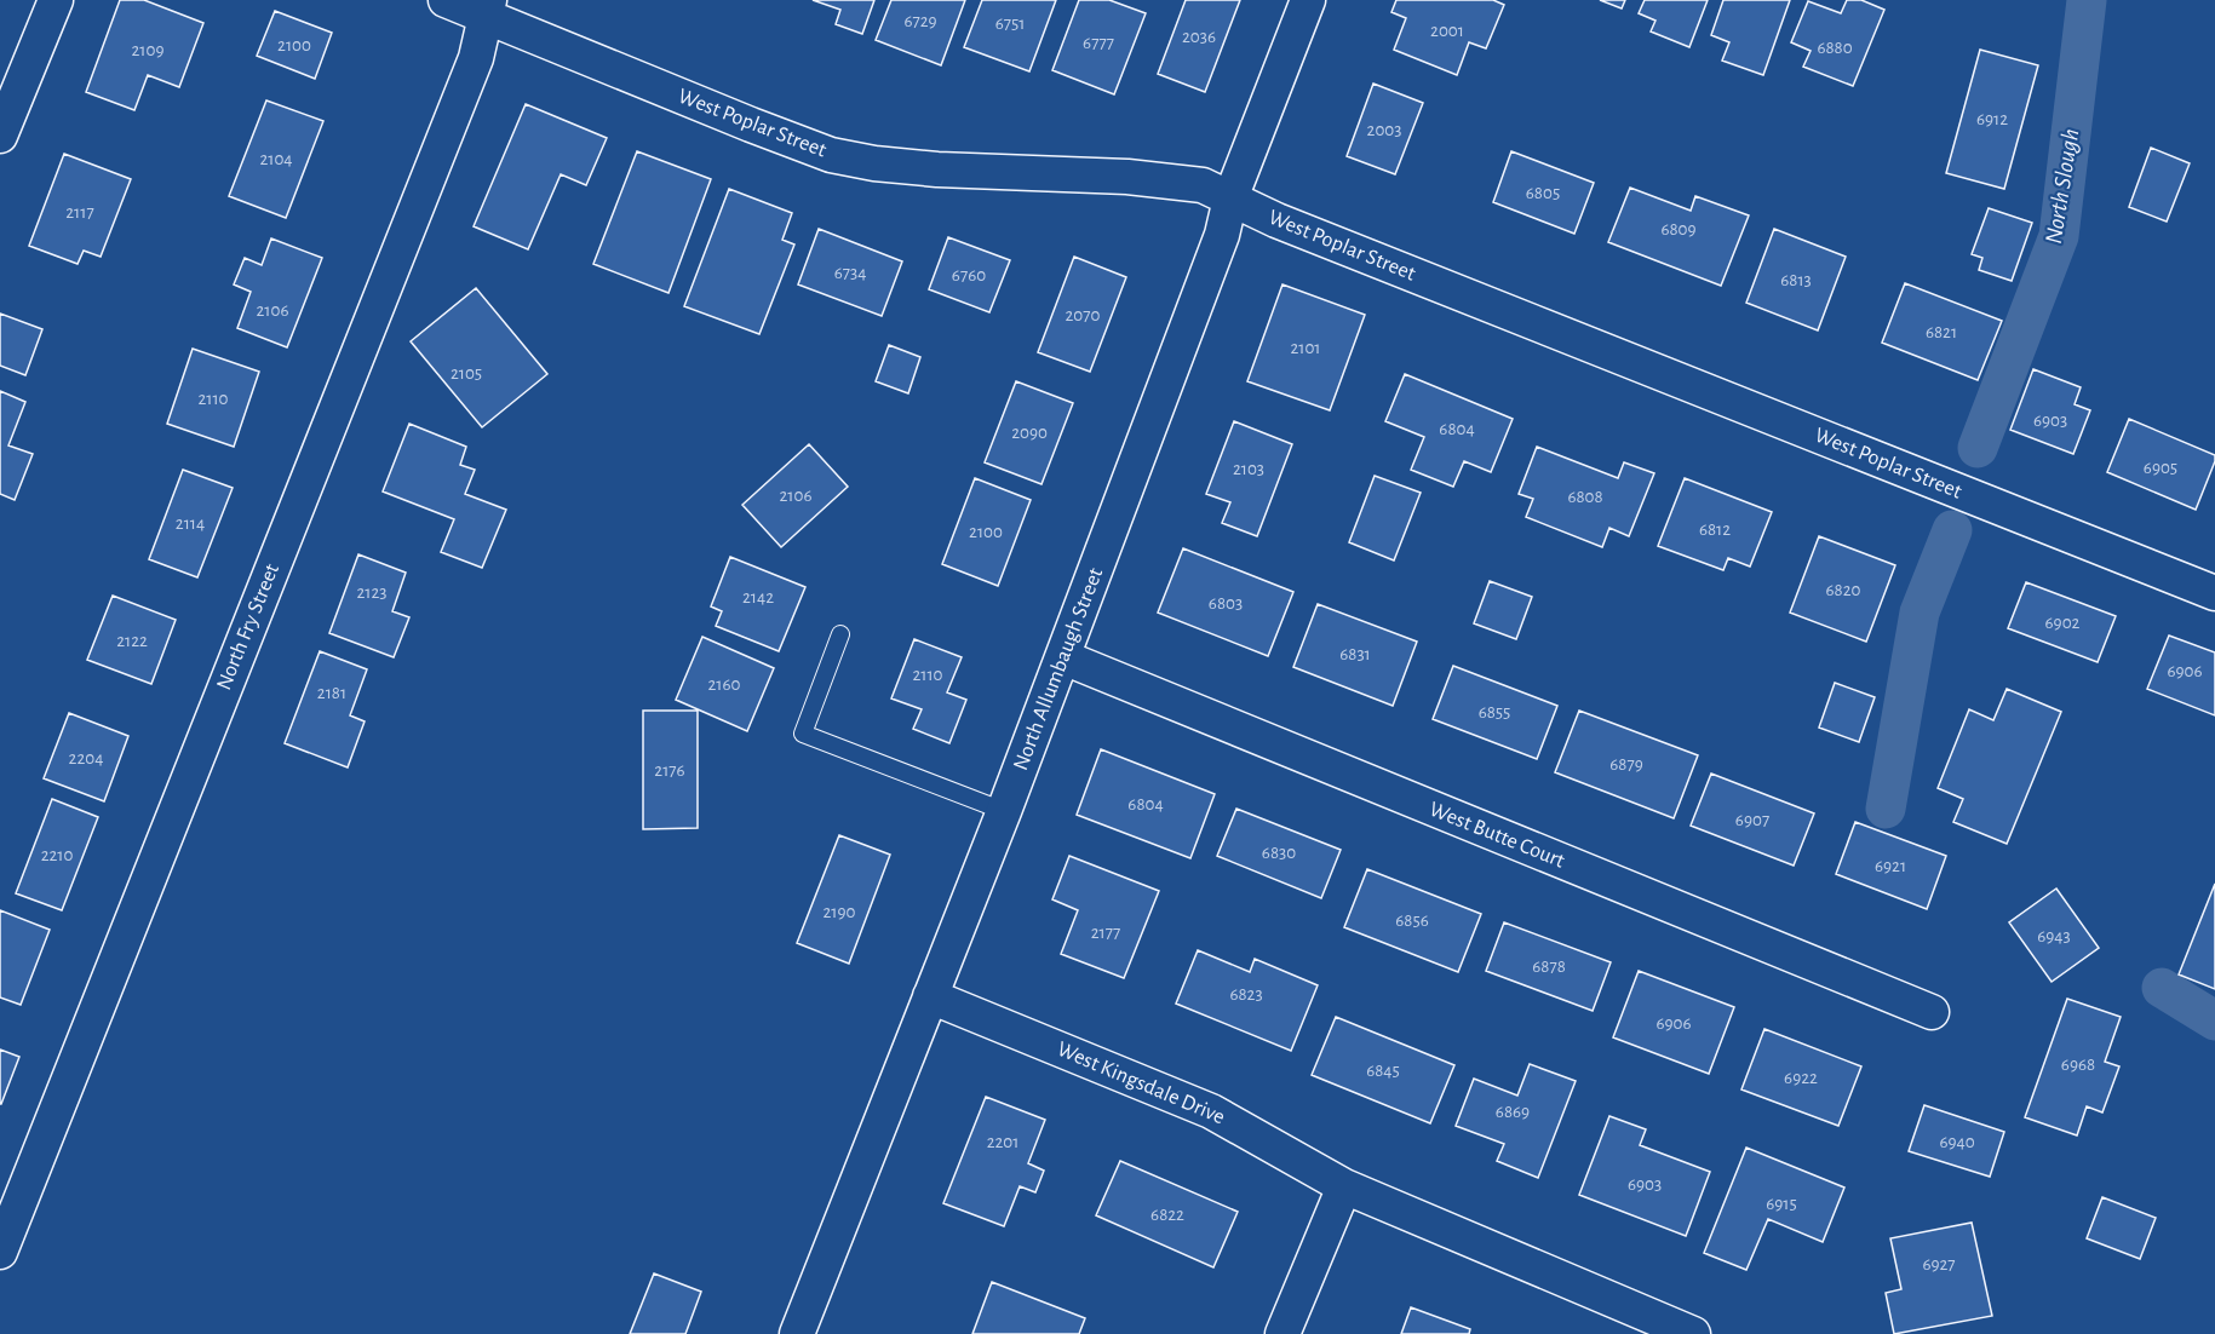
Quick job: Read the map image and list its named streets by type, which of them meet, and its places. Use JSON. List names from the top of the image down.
{
  "streets": {
    "street": [
      "West Poplar Street",
      "North Fry Street",
      "North Allumbaugh Street",
      "West Butte Court",
      "West Kingsdale Drive"
    ]
  },
  "crossings": [
    ["West Poplar Street", "North Fry Street"],
    ["West Poplar Street", "North Allumbaugh Street"],
    ["North Allumbaugh Street", "West Butte Court"],
    ["North Allumbaugh Street", "West Kingsdale Drive"]
  ],
  "water": ["North Slough"],
  "house_numbers": [
    "6729",
    "6751",
    "2001",
    "2036",
    "6777",
    "2100",
    "6880",
    "2109",
    "6912",
    "2003",
    "2104",
    "6805",
    "2117",
    "6809",
    "6734",
    "6760",
    "6813",
    "2106",
    "2070",
    "6821",
    "2101",
    "2105",
    "2110",
    "6903",
    "6804",
    "2090",
    "6905",
    "2103",
    "2106",
    "6808",
    "2114",
    "6812",
    "2100",
    "6820",
    "2123",
    "2142",
    "6803",
    "6902",
    "2122",
    "6831",
    "6906",
    "2110",
    "2160",
    "2181",
    "6855",
    "2204",
    "6879",
    "2176",
    "6804",
    "6907",
    "6830",
    "2210",
    "6921",
    "2190",
    "6856",
    "2177",
    "6943",
    "6878",
    "6823",
    "6906",
    "6968",
    "6845",
    "6922",
    "6869",
    "2201",
    "6940",
    "6903",
    "6915",
    "6822",
    "6927"
  ]
}
